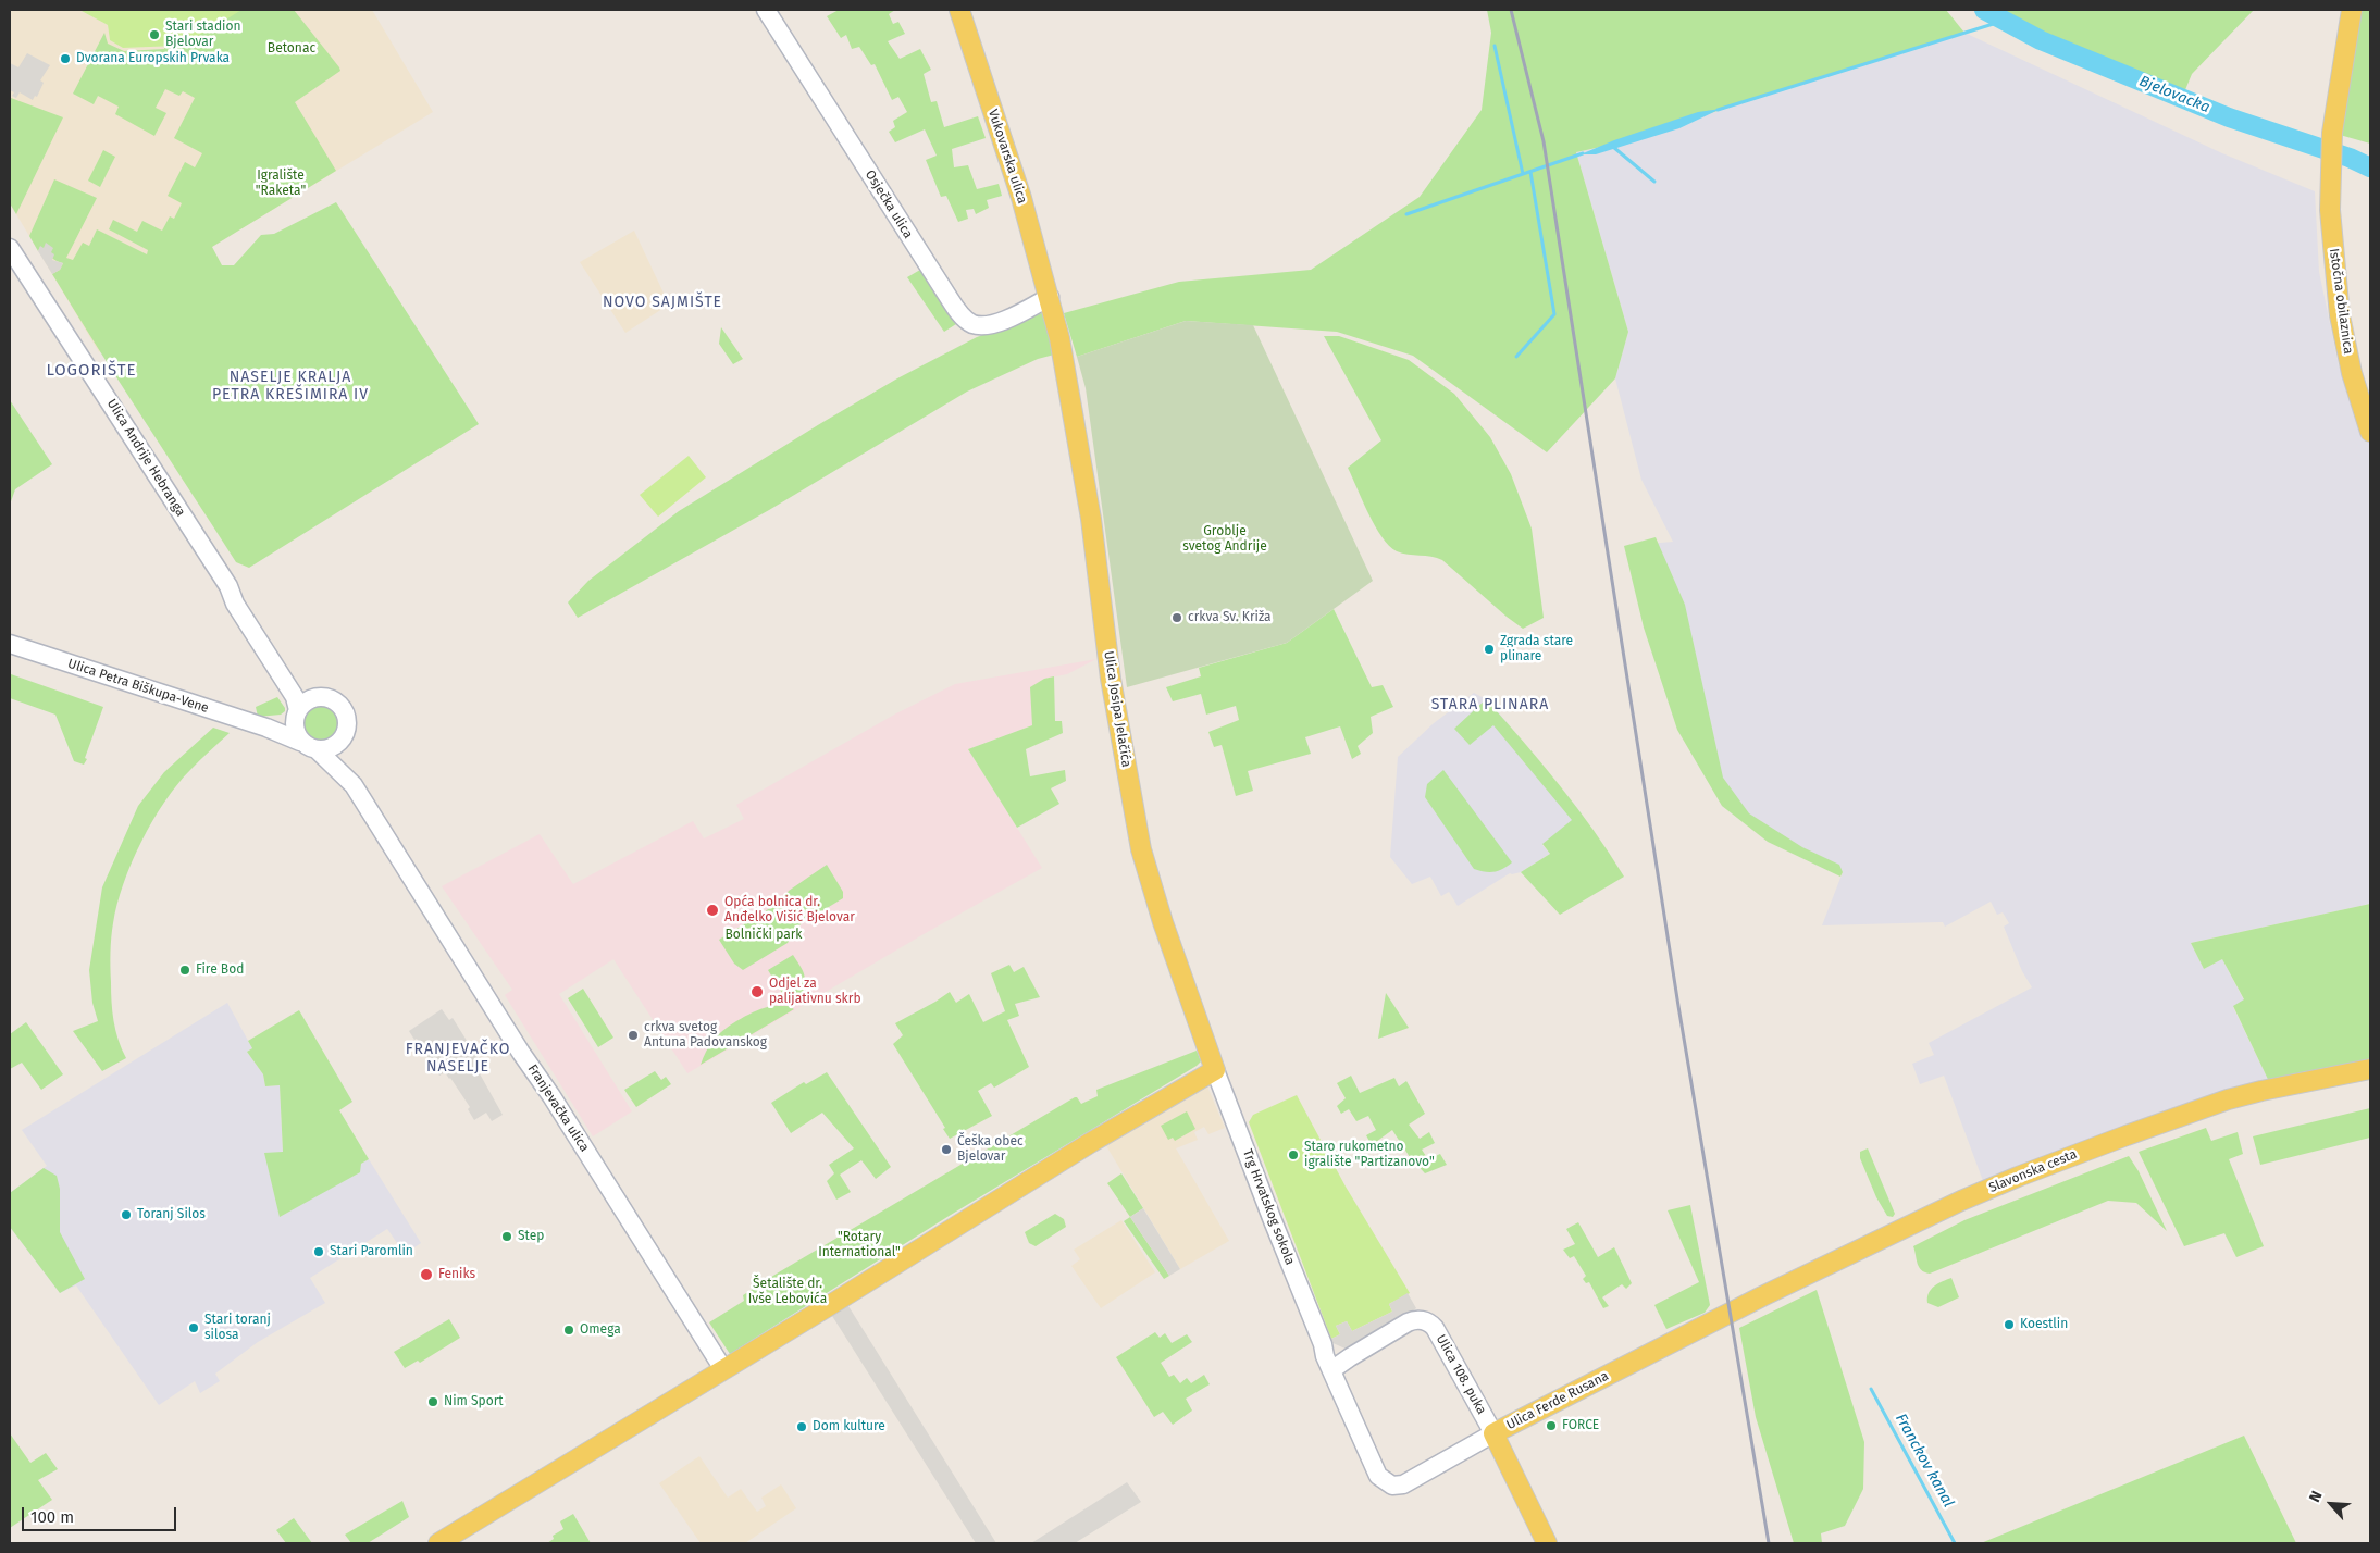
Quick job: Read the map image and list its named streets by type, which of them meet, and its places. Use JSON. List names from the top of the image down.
{
  "streets": {
    "main road": [
      "Vukovarska ulica",
      "Osječka ulica",
      "Istočna obilaznica",
      "Ulica Andrije Hebranga",
      "Ulica Petra Biškupa-Vene",
      "Ulica Josipa Jelačića",
      "Franjevačka ulica",
      "Slavonska cesta",
      "Trg Hrvatskog sokola",
      "Ulica 108. puka",
      "Ulica Ferde Rusana"
    ]
  },
  "crossings": [
    ["Vukovarska ulica", "Osječka ulica"],
    ["Vukovarska ulica", "Ulica Josipa Jelačića"],
    ["Ulica Andrije Hebranga", "Ulica Petra Biškupa-Vene"],
    ["Ulica Andrije Hebranga", "Franjevačka ulica"],
    ["Ulica Petra Biškupa-Vene", "Franjevačka ulica"],
    ["Ulica Josipa Jelačića", "Trg Hrvatskog sokola"],
    ["Slavonska cesta", "Ulica Ferde Rusana"],
    ["Trg Hrvatskog sokola", "Ulica Ferde Rusana"],
    ["Ulica 108. puka", "Ulica Ferde Rusana"]
  ],
  "districts": [
    "NOVO SAJMIŠTE",
    "LOGORIŠTE",
    "NASELJE KRALJA PETRA KREŠIMIRA IV",
    "STARA PLINARA",
    "FRANJEVAČKO NASELJE"
  ],
  "water": ["Bjelovacka", "Franckov kanal"],
  "parks": [
    "Betonac",
    "Igralište \"Raketa\"",
    "Groblje svetog Andrije",
    "Bolnički park",
    "\"Rotary International\"",
    "Šetalište dr. Ivše Lebovića"
  ],
  "places": [
    "Stari stadion Bjelovar",
    "Dvorana Europskih Prvaka",
    "crkva Sv. Križa",
    "Zgrada stare plinare",
    "Opća bolnica dr. Anđelko Višić Bjelovar",
    "Fire Bod",
    "Odjel za palijativnu skrb",
    "crkva svetog Antuna Padovanskog",
    "Češka obec Bjelovar",
    "Staro rukometno igralište \"Partizanovo\"",
    "Toranj Silos",
    "Step",
    "Stari Paromlin",
    "Feniks",
    "Koestlin",
    "Stari toranj silosa",
    "Omega",
    "Nim Sport",
    "FORCE",
    "Dom kulture"
  ],
  "scale_bar": "100 m",
  "north": "top left"
}
